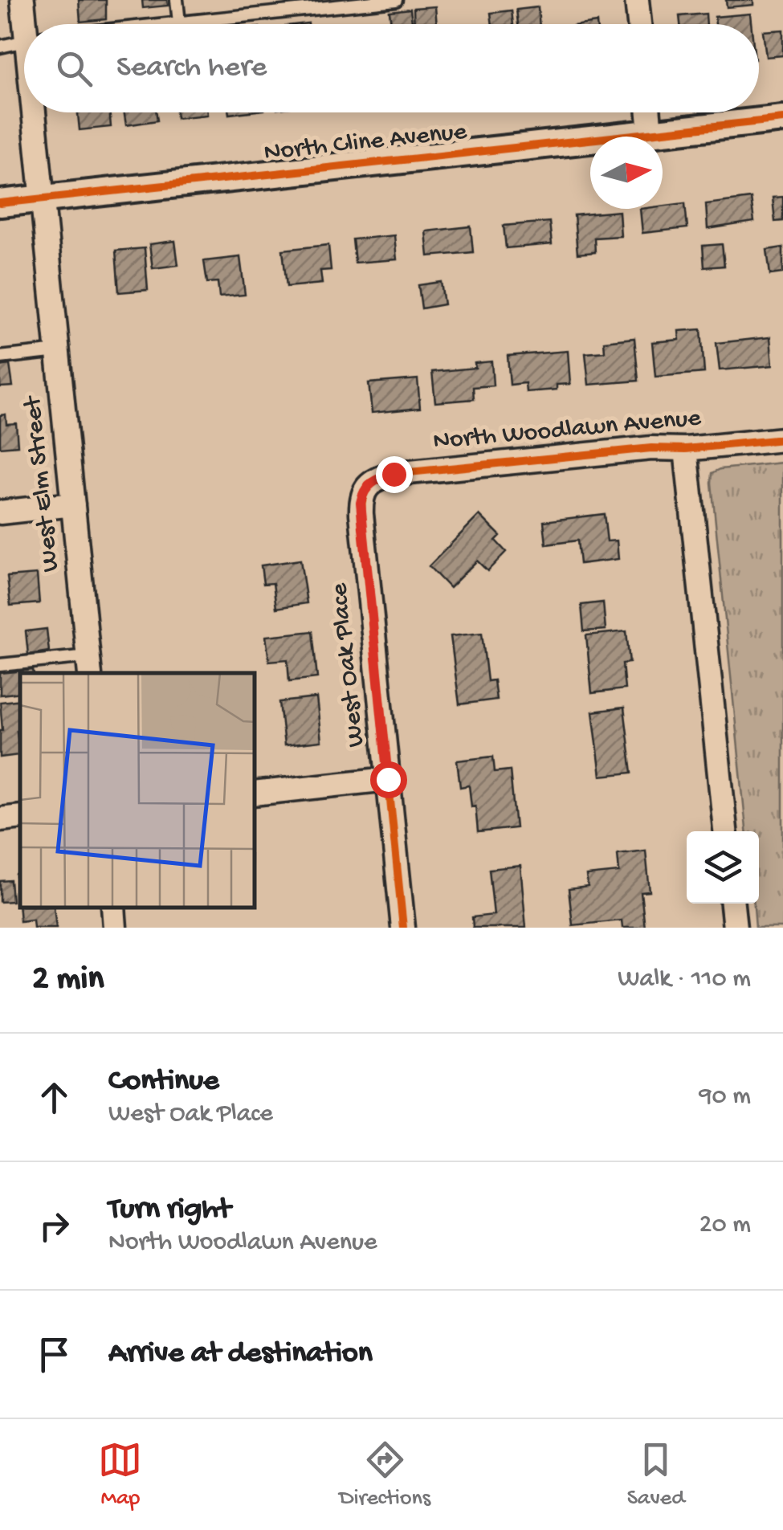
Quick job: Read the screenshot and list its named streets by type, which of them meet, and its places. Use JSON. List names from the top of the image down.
{
  "streets": {
    "street": [
      "North Cline Avenue",
      "North Woodlawn Avenue",
      "West Elm Street",
      "West Oak Place"
    ]
  },
  "crossings": [
    ["North Cline Avenue", "West Elm Street"],
    ["North Woodlawn Avenue", "West Oak Place"]
  ],
  "north": "right",
  "page": {
    "search": "Search here",
    "heading": ["2 min", "Walk · 110 m"],
    "list": [
      ["Continue", "West Oak Place", "90 m"],
      ["Turn right", "North Woodlawn Avenue", "20 m"],
      "Arrive at destination"
    ],
    "nav": ["Map", "Directions", "Saved"]
  }
}
